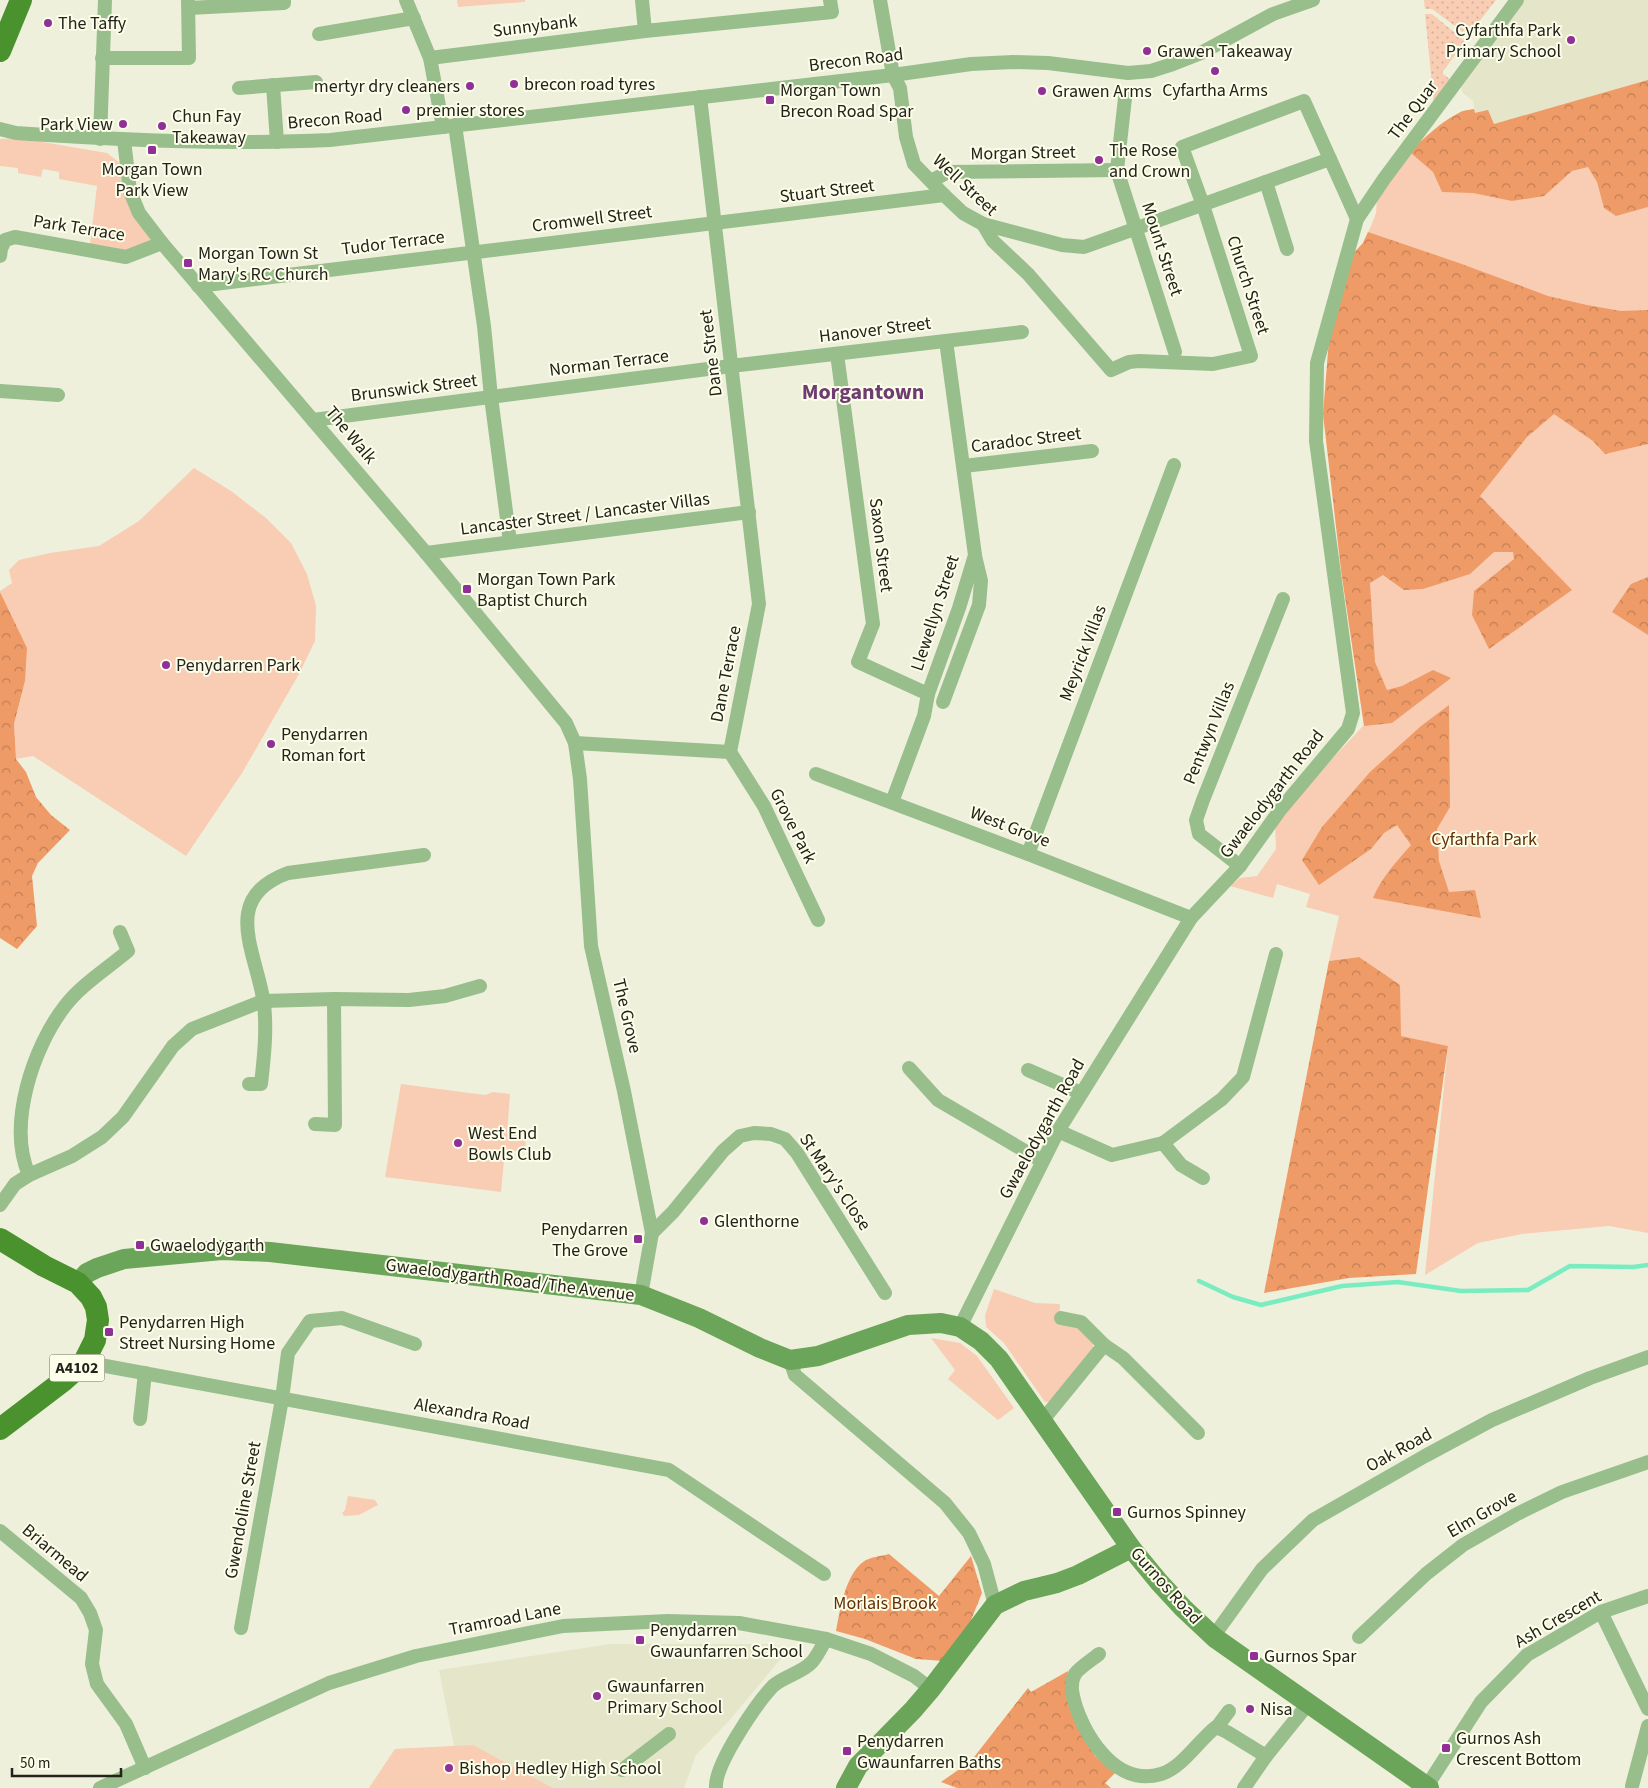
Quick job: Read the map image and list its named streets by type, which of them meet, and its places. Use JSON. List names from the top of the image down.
{
  "streets": {
    "main road": ["A4102"],
    "street": [
      "Sunnybank",
      "Brecon Road",
      "The Quar",
      "Morgan Street",
      "Well Street",
      "Stuart Street",
      "Cromwell Street",
      "Park Terrace",
      "Tudor Terrace",
      "Mount Street",
      "Church Street",
      "Hanover Street",
      "Dane Street",
      "Norman Terrace",
      "Brunswick Street",
      "The Walk",
      "Caradoc Street",
      "Lancaster Street / Lancaster Villas",
      "Saxon Street",
      "Llewellyn Street",
      "Meyrick Villas",
      "Dane Terrace",
      "Pentwyn Villas",
      "Gwaelodygarth Road",
      "Grove Park",
      "West Grove",
      "The Grove",
      "St Mary's Close",
      "Gwaelodygarth Road/The Avenue",
      "Alexandra Road",
      "Oak Road",
      "Gwendoline Street",
      "Elm Grove",
      "Briarmead",
      "Gurnos Road",
      "Tramroad Lane",
      "Ash Crescent"
    ]
  },
  "crossings": [
    ["Brecon Road", "Well Street"],
    ["Brecon Road", "Dane Street"],
    ["Brecon Road", "The Walk"],
    ["The Quar", "Gwaelodygarth Road"],
    ["Morgan Street", "Well Street"],
    ["Morgan Street", "Mount Street"],
    ["Well Street", "Stuart Street"],
    ["Well Street", "Church Street"],
    ["Stuart Street", "Cromwell Street"],
    ["Stuart Street", "Dane Street"],
    ["Cromwell Street", "Tudor Terrace"],
    ["Cromwell Street", "Dane Street"],
    ["Park Terrace", "The Walk"],
    ["Tudor Terrace", "The Walk"],
    ["Hanover Street", "Dane Street"],
    ["Hanover Street", "Norman Terrace"],
    ["Hanover Street", "Saxon Street"],
    ["Hanover Street", "Llewellyn Street"],
    ["Dane Street", "Norman Terrace"],
    ["Dane Street", "Lancaster Street / Lancaster Villas"],
    ["Dane Street", "Dane Terrace"],
    ["Norman Terrace", "Brunswick Street"],
    ["Brunswick Street", "The Walk"],
    ["The Walk", "Lancaster Street / Lancaster Villas"],
    ["The Walk", "The Grove"],
    ["Caradoc Street", "Llewellyn Street"],
    ["Saxon Street", "Llewellyn Street"],
    ["Llewellyn Street", "West Grove"],
    ["Meyrick Villas", "West Grove"],
    ["Dane Terrace", "Grove Park"],
    ["Pentwyn Villas", "Gwaelodygarth Road"],
    ["Gwaelodygarth Road", "West Grove"],
    ["Gwaelodygarth Road", "Gwaelodygarth Road/The Avenue"],
    ["Gwaelodygarth Road", "Gurnos Road"],
    ["The Grove", "St Mary's Close"],
    ["The Grove", "Gwaelodygarth Road/The Avenue"],
    ["Gwaelodygarth Road/The Avenue", "A4102"],
    ["Gwaelodygarth Road/The Avenue", "Gurnos Road"],
    ["A4102", "Alexandra Road"],
    ["Alexandra Road", "Gwendoline Street"],
    ["Oak Road", "Gurnos Road"],
    ["Briarmead", "Tramroad Lane"],
    ["Gurnos Road", "Ash Crescent"]
  ],
  "districts": ["Morgantown"],
  "parks": ["Cyfarthfa Park", "Morlais Brook"],
  "places": {
    "other": [
      "The Taffy",
      "Cyfarthfa Park Primary School",
      "Grawen Takeaway",
      "Cyfartha Arms",
      "brecon road tyres",
      "mertyr dry cleaners",
      "Grawen Arms",
      "premier stores",
      "Park View",
      "Chun Fay Takeaway",
      "The Rose and Crown",
      "Penydarren Park",
      "Penydarren Roman fort",
      "West End Bowls Club",
      "Glenthorne",
      "Gwaunfarren Primary School",
      "Nisa",
      "Bishop Hedley High School"
    ],
    "transit": [
      "Morgan Town Brecon Road Spar",
      "Morgan Town Park View",
      "Morgan Town St Mary's RC Church",
      "Morgan Town Park Baptist Church",
      "Penydarren The Grove",
      "Gwaelodygarth",
      "Penydarren High Street Nursing Home",
      "Gurnos Spinney",
      "Penydarren Gwaunfarren School",
      "Gurnos Spar",
      "Gurnos Ash Crescent Bottom",
      "Penydarren Gwaunfarren Baths"
    ]
  },
  "scale_bar": "50 m"
}
